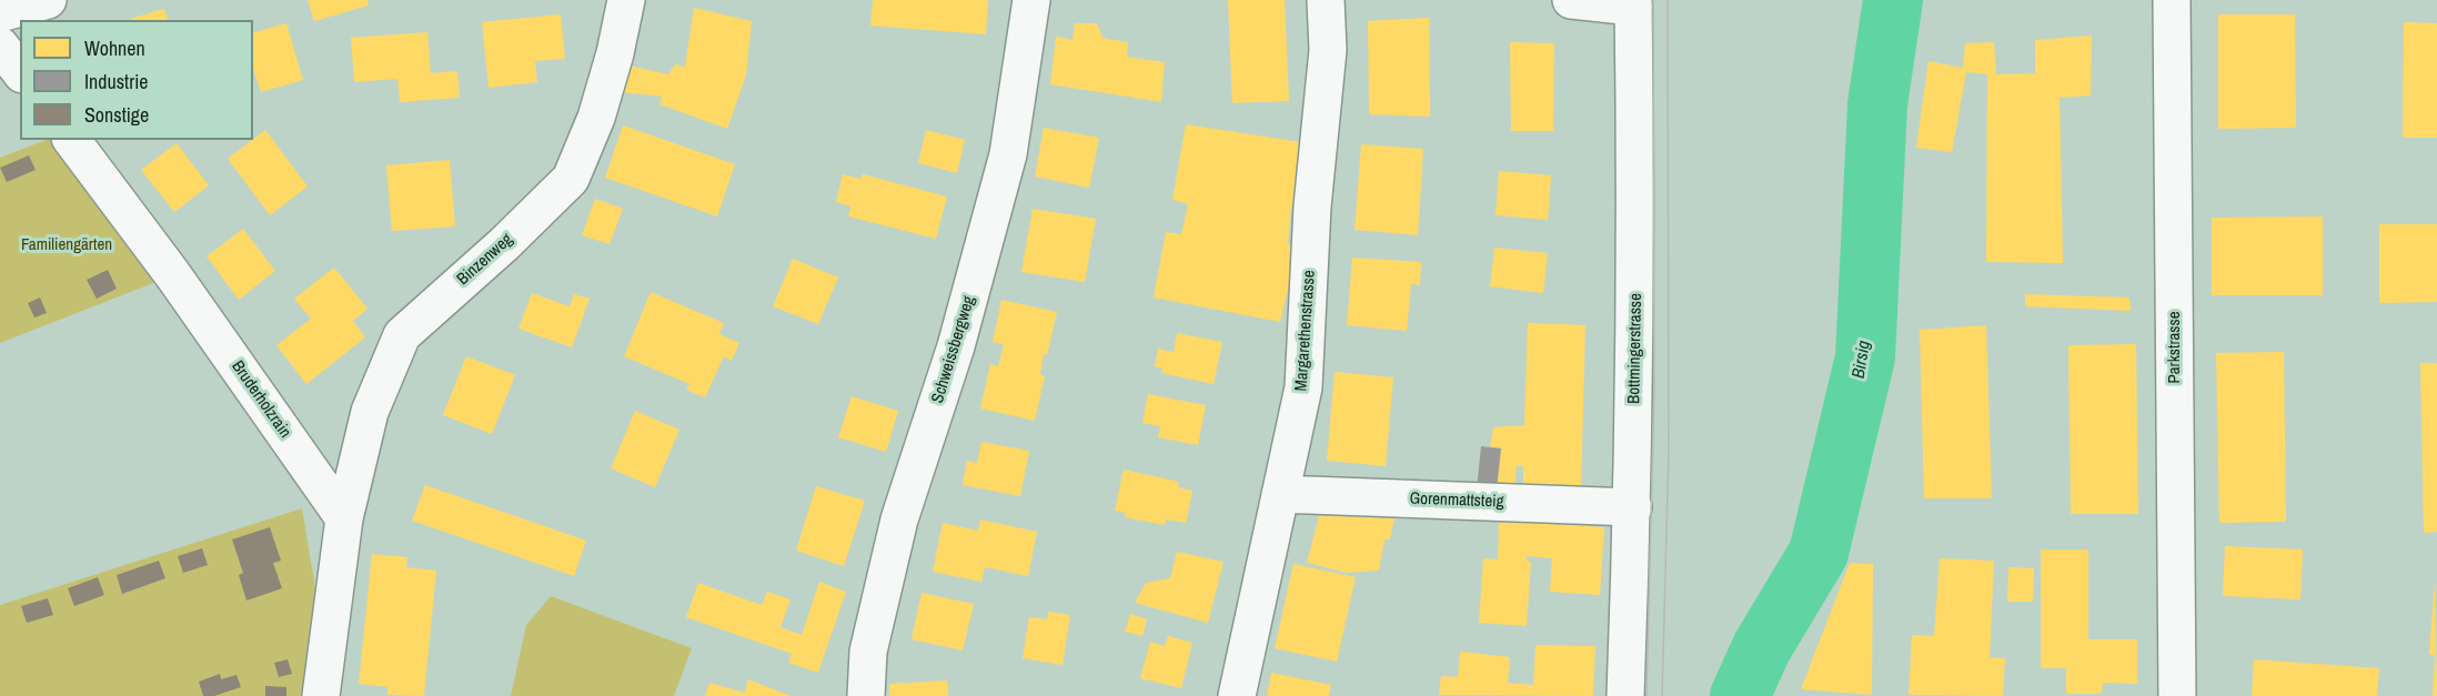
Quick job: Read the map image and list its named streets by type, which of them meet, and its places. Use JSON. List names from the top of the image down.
{
  "streets": {
    "street": [
      "Binzenweg",
      "Margarethenstrasse",
      "Parkstrasse",
      "Bottmingerstrasse",
      "Schweissbergweg",
      "Bruderholzrain",
      "Gorenmattsteig"
    ]
  },
  "crossings": [
    ["Binzenweg", "Bruderholzrain"],
    ["Margarethenstrasse", "Gorenmattsteig"],
    ["Bottmingerstrasse", "Gorenmattsteig"]
  ],
  "water": ["Birsig"],
  "parks": ["Familiengärten"],
  "legend": ["Wohnen", "Industrie", "Sonstige"]
}
